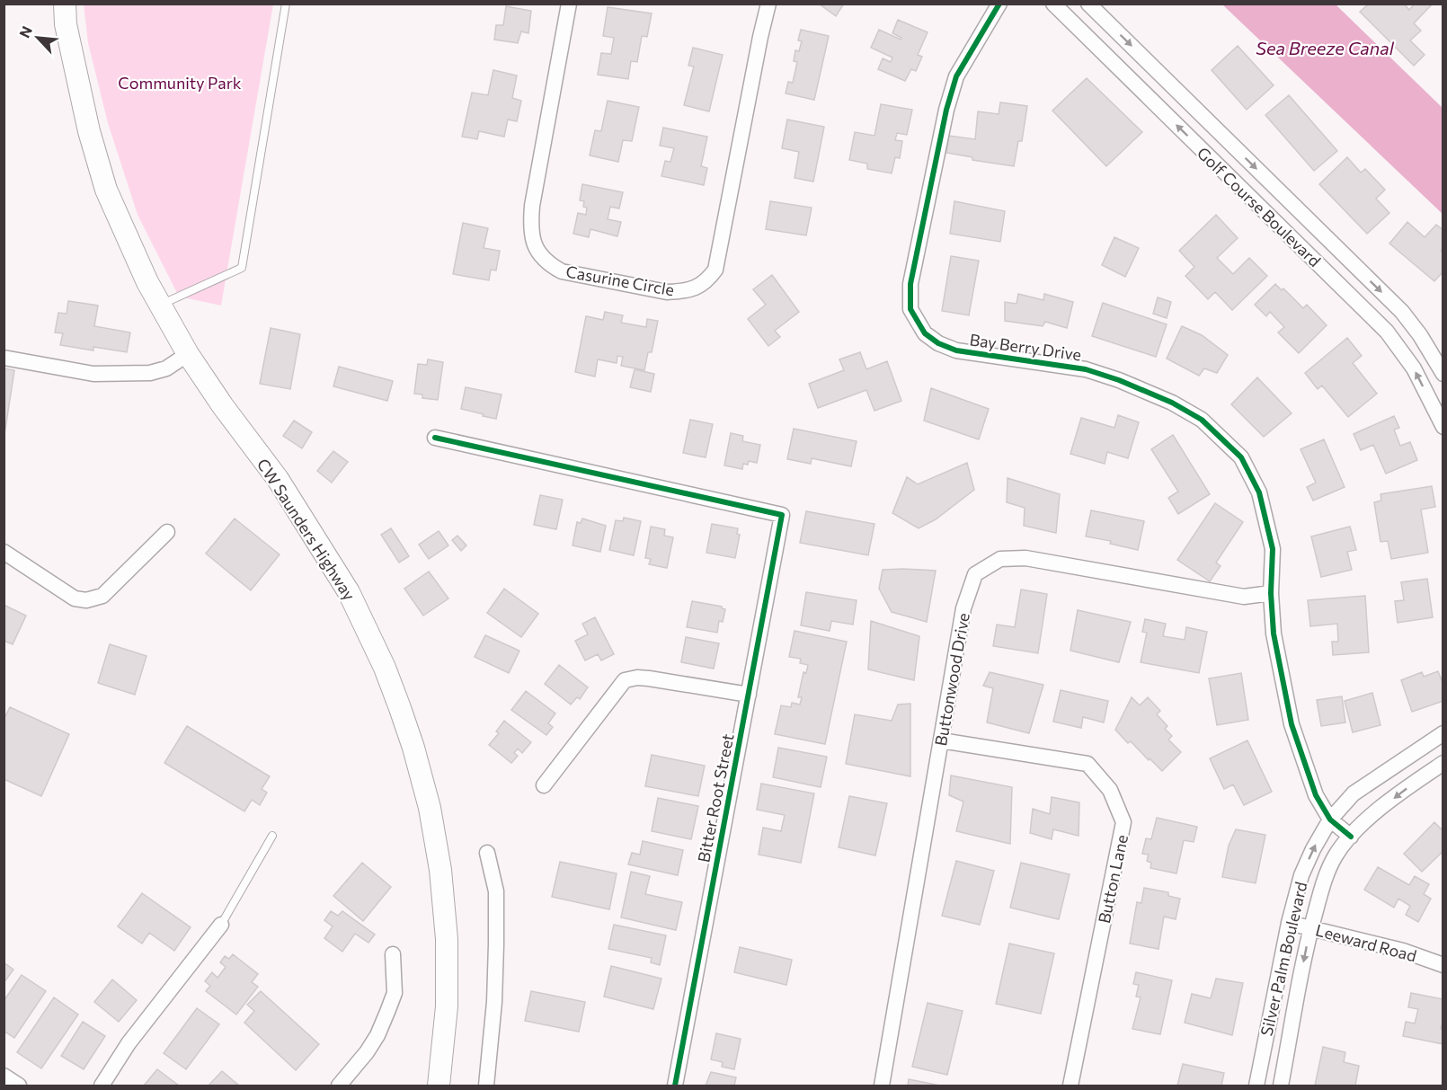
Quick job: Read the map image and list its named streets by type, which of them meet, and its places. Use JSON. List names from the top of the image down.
{
  "streets": {
    "main road": ["CW Saunders Highway"],
    "street": [
      "Golf Course Boulevard",
      "Casurine Circle",
      "Bay Berry Drive",
      "Buttonwood Drive",
      "Bitter Root Street",
      "Button Lane",
      "Leeward Road",
      "Silver Palm Boulevard"
    ]
  },
  "crossings": [
    ["Bay Berry Drive", "Buttonwood Drive"],
    ["Bay Berry Drive", "Silver Palm Boulevard"],
    ["Buttonwood Drive", "Button Lane"],
    ["Leeward Road", "Silver Palm Boulevard"]
  ],
  "water": ["Sea Breeze Canal"],
  "parks": ["Community Park"],
  "north": "top left"
}
